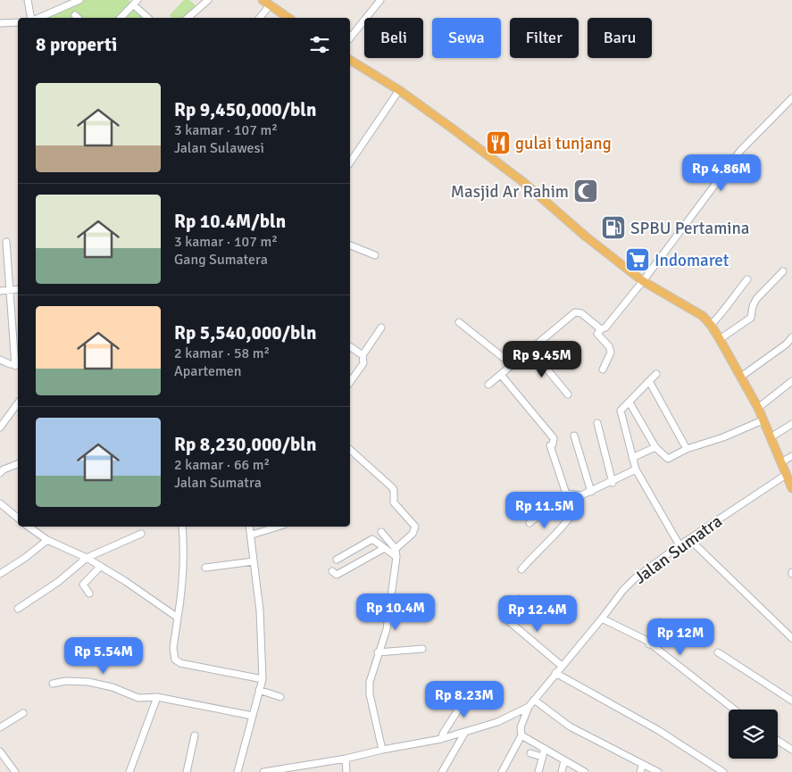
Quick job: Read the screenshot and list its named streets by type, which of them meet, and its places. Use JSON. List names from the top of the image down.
{
  "streets": {
    "street": ["Jalan Sumatra"]
  },
  "places": {
    "restaurant": ["gulai tunjang"],
    "mosque": ["Masjid Ar Rahim"],
    "fuel station": ["SPBU Pertamina"],
    "supermarket": ["Indomaret"]
  },
  "page": {
    "chip": [
      "Beli",
      "Sewa",
      "Filter",
      "Baru"
    ],
    "heading": "8 properti",
    "list": [
      {
        "name": "Rp 9,450,000/bln",
        "note": "3 kamar · 107 m² · Jalan Sulawesi"
      },
      {
        "name": "Rp 10.4M/bln",
        "note": "3 kamar · 107 m² · Gang Sumatera"
      },
      {
        "name": "Rp 5,540,000/bln",
        "note": "2 kamar · 58 m² · Apartemen"
      },
      {
        "name": "Rp 8,230,000/bln",
        "note": "2 kamar · 66 m² · Jalan Sumatra"
      }
    ],
    "price": [
      "Rp 4.86M",
      "Rp 9.45M",
      "Rp 11.5M",
      "Rp 10.4M",
      "Rp 12.4M",
      "Rp 12M",
      "Rp 5.54M",
      "Rp 8.23M"
    ]
  }
}
